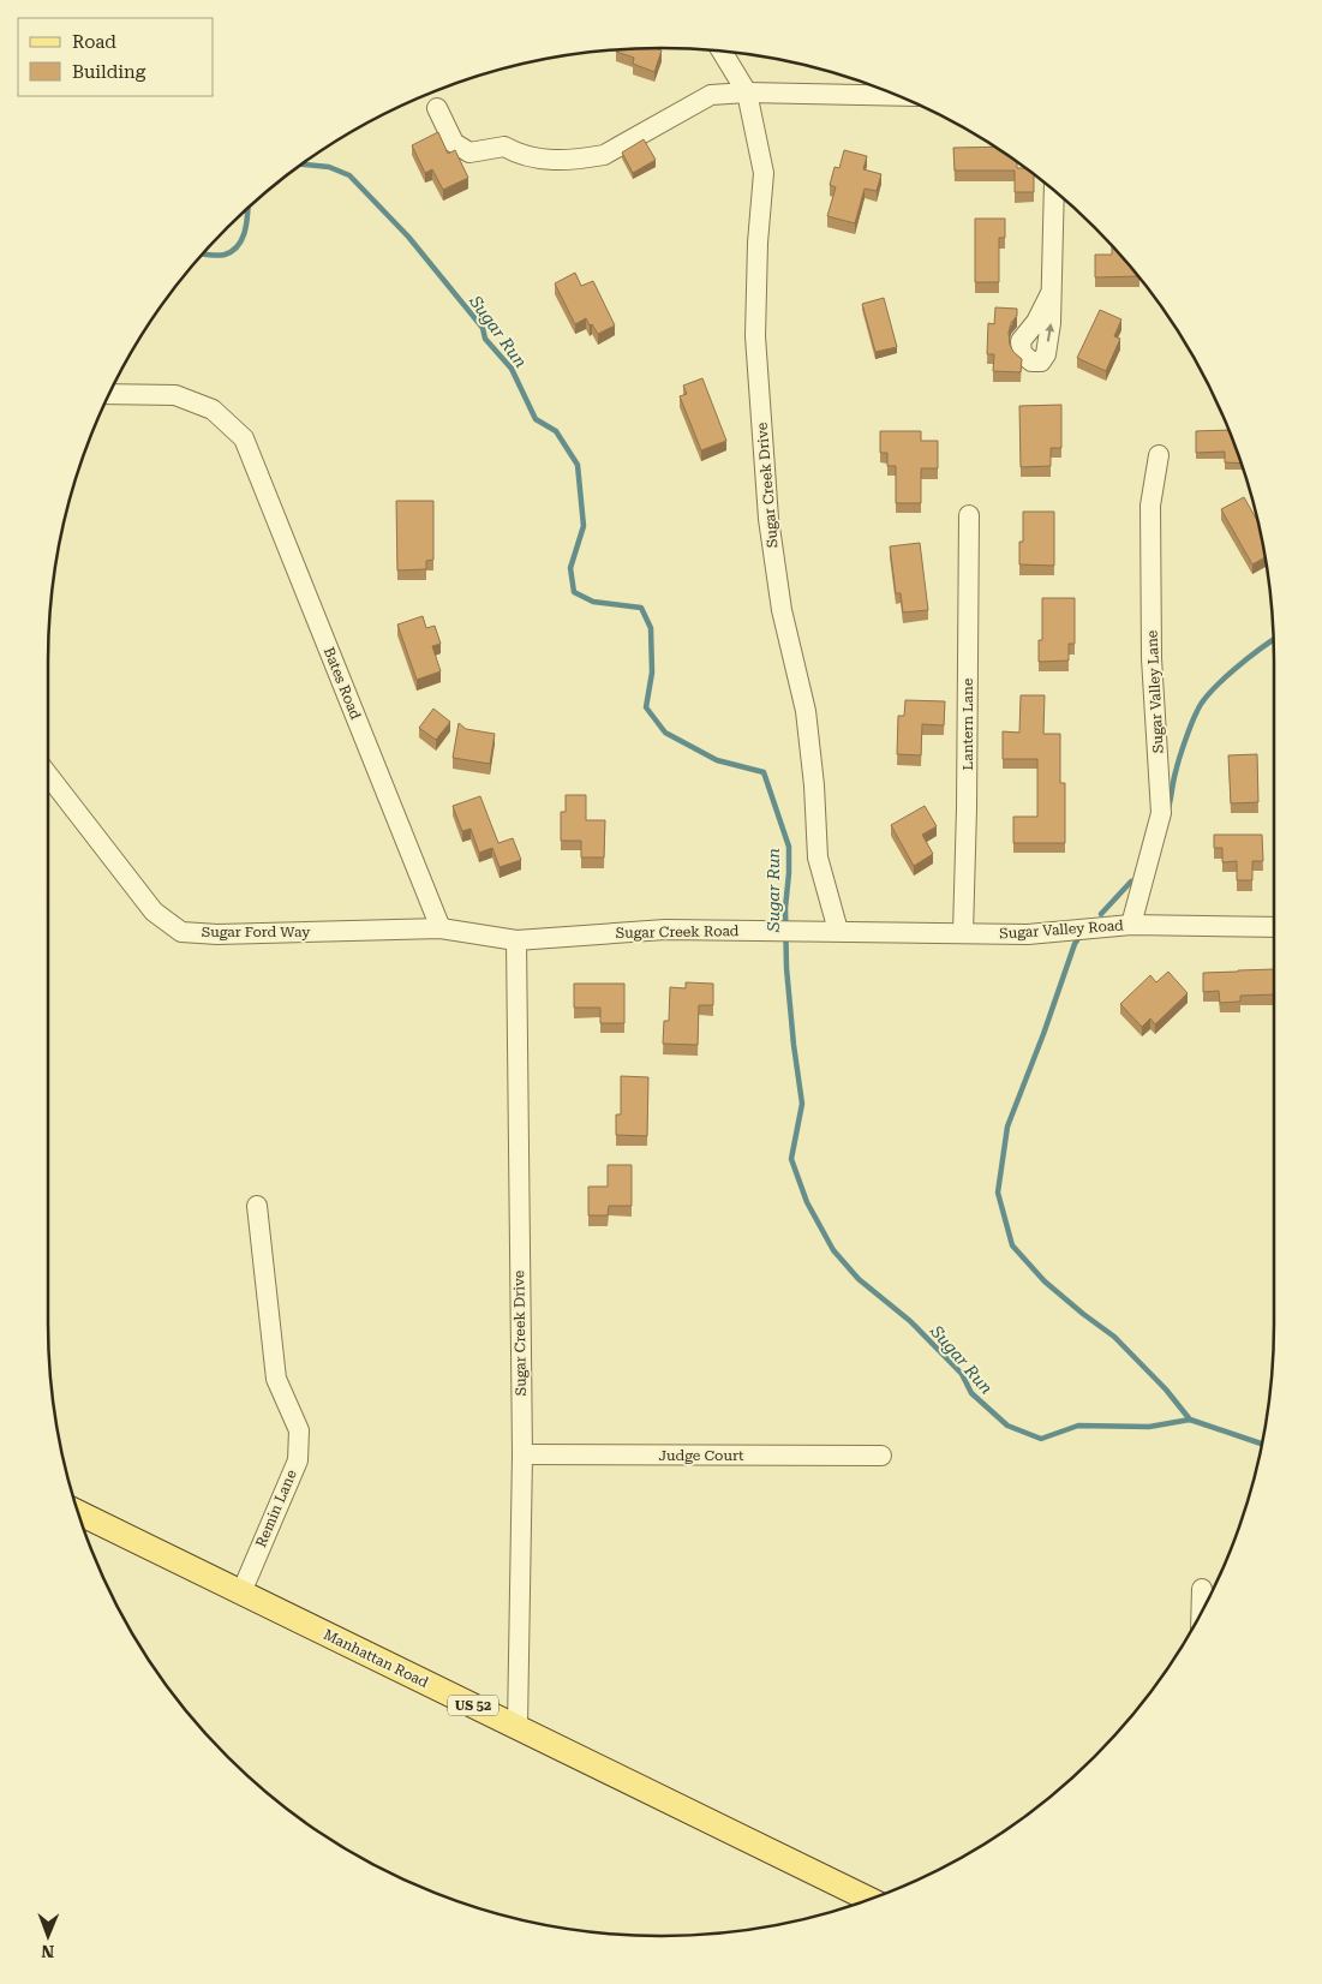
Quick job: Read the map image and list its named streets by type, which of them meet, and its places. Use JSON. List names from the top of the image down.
{
  "streets": {
    "main road": ["Manhattan Road", "US 52"],
    "street": [
      "Sugar Creek Drive",
      "Bates Road",
      "Sugar Valley Lane",
      "Lantern Lane",
      "Sugar Valley Road",
      "Sugar Ford Way",
      "Sugar Creek Road",
      "Judge Court",
      "Remin Lane"
    ]
  },
  "crossings": [
    ["Sugar Creek Drive", "Sugar Valley Road"],
    ["Sugar Creek Drive", "Sugar Ford Way"],
    ["Sugar Creek Drive", "Sugar Creek Road"],
    ["Sugar Creek Drive", "Judge Court"],
    ["Sugar Creek Drive", "Manhattan Road"],
    ["Bates Road", "Sugar Ford Way"],
    ["Sugar Valley Lane", "Sugar Valley Road"],
    ["Lantern Lane", "Sugar Valley Road"],
    ["Sugar Valley Road", "Sugar Creek Road"],
    ["Sugar Ford Way", "Sugar Creek Road"],
    ["Remin Lane", "Manhattan Road"]
  ],
  "water": ["Sugar Run"],
  "legend": ["Road", "Building"],
  "north": "bottom"
}
